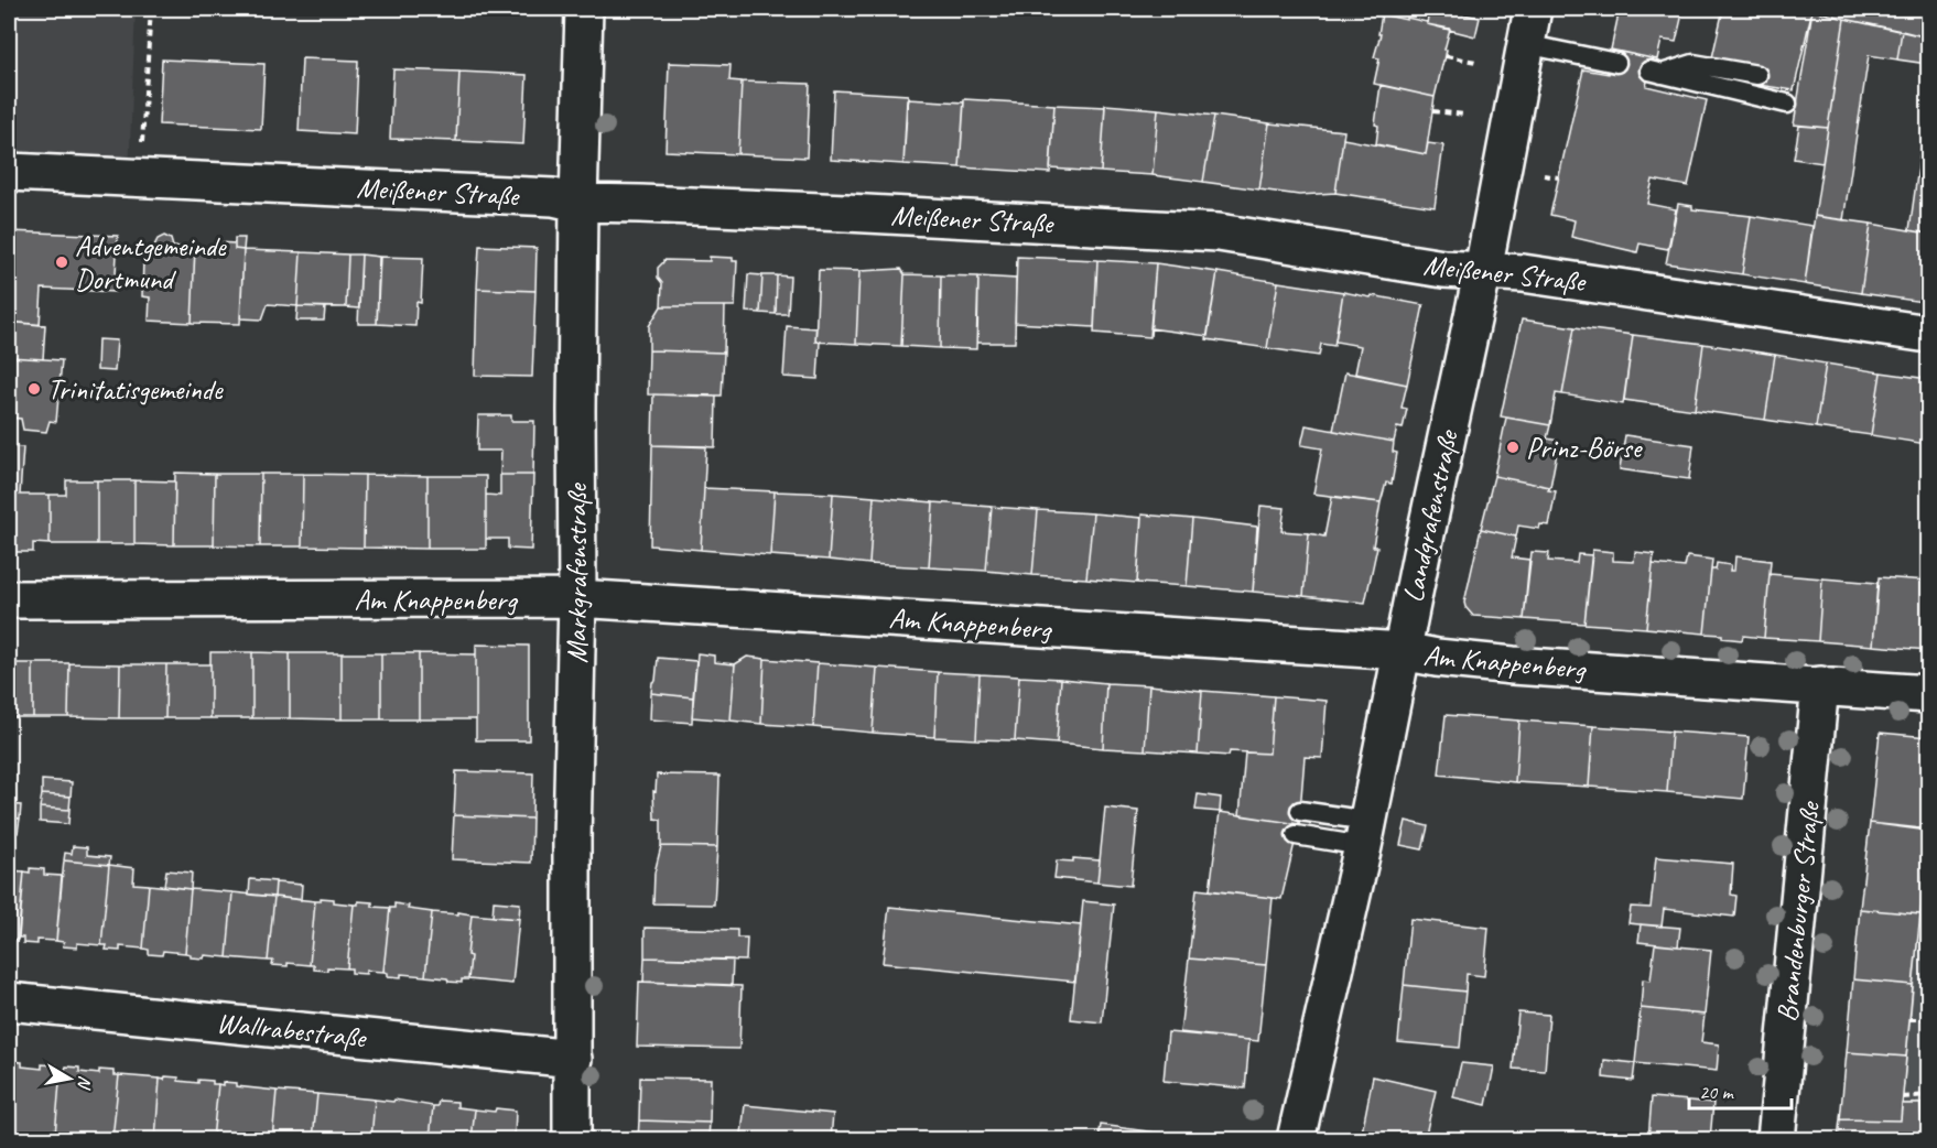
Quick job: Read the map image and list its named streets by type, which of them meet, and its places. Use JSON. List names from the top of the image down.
{
  "streets": {
    "street": [
      "Meißener Straße",
      "Landgrafenstraße",
      "Markgrafenstraße",
      "Am Knappenberg",
      "Brandenburger Straße",
      "Wallrabestraße"
    ]
  },
  "crossings": [
    ["Meißener Straße", "Landgrafenstraße"],
    ["Meißener Straße", "Markgrafenstraße"],
    ["Landgrafenstraße", "Am Knappenberg"],
    ["Markgrafenstraße", "Am Knappenberg"],
    ["Markgrafenstraße", "Wallrabestraße"],
    ["Am Knappenberg", "Brandenburger Straße"]
  ],
  "places": ["Adventgemeinde Dortmund", "Trinitatisgemeinde", "Prinz-Börse"],
  "scale_bar": "20 m",
  "north": "right"
}
